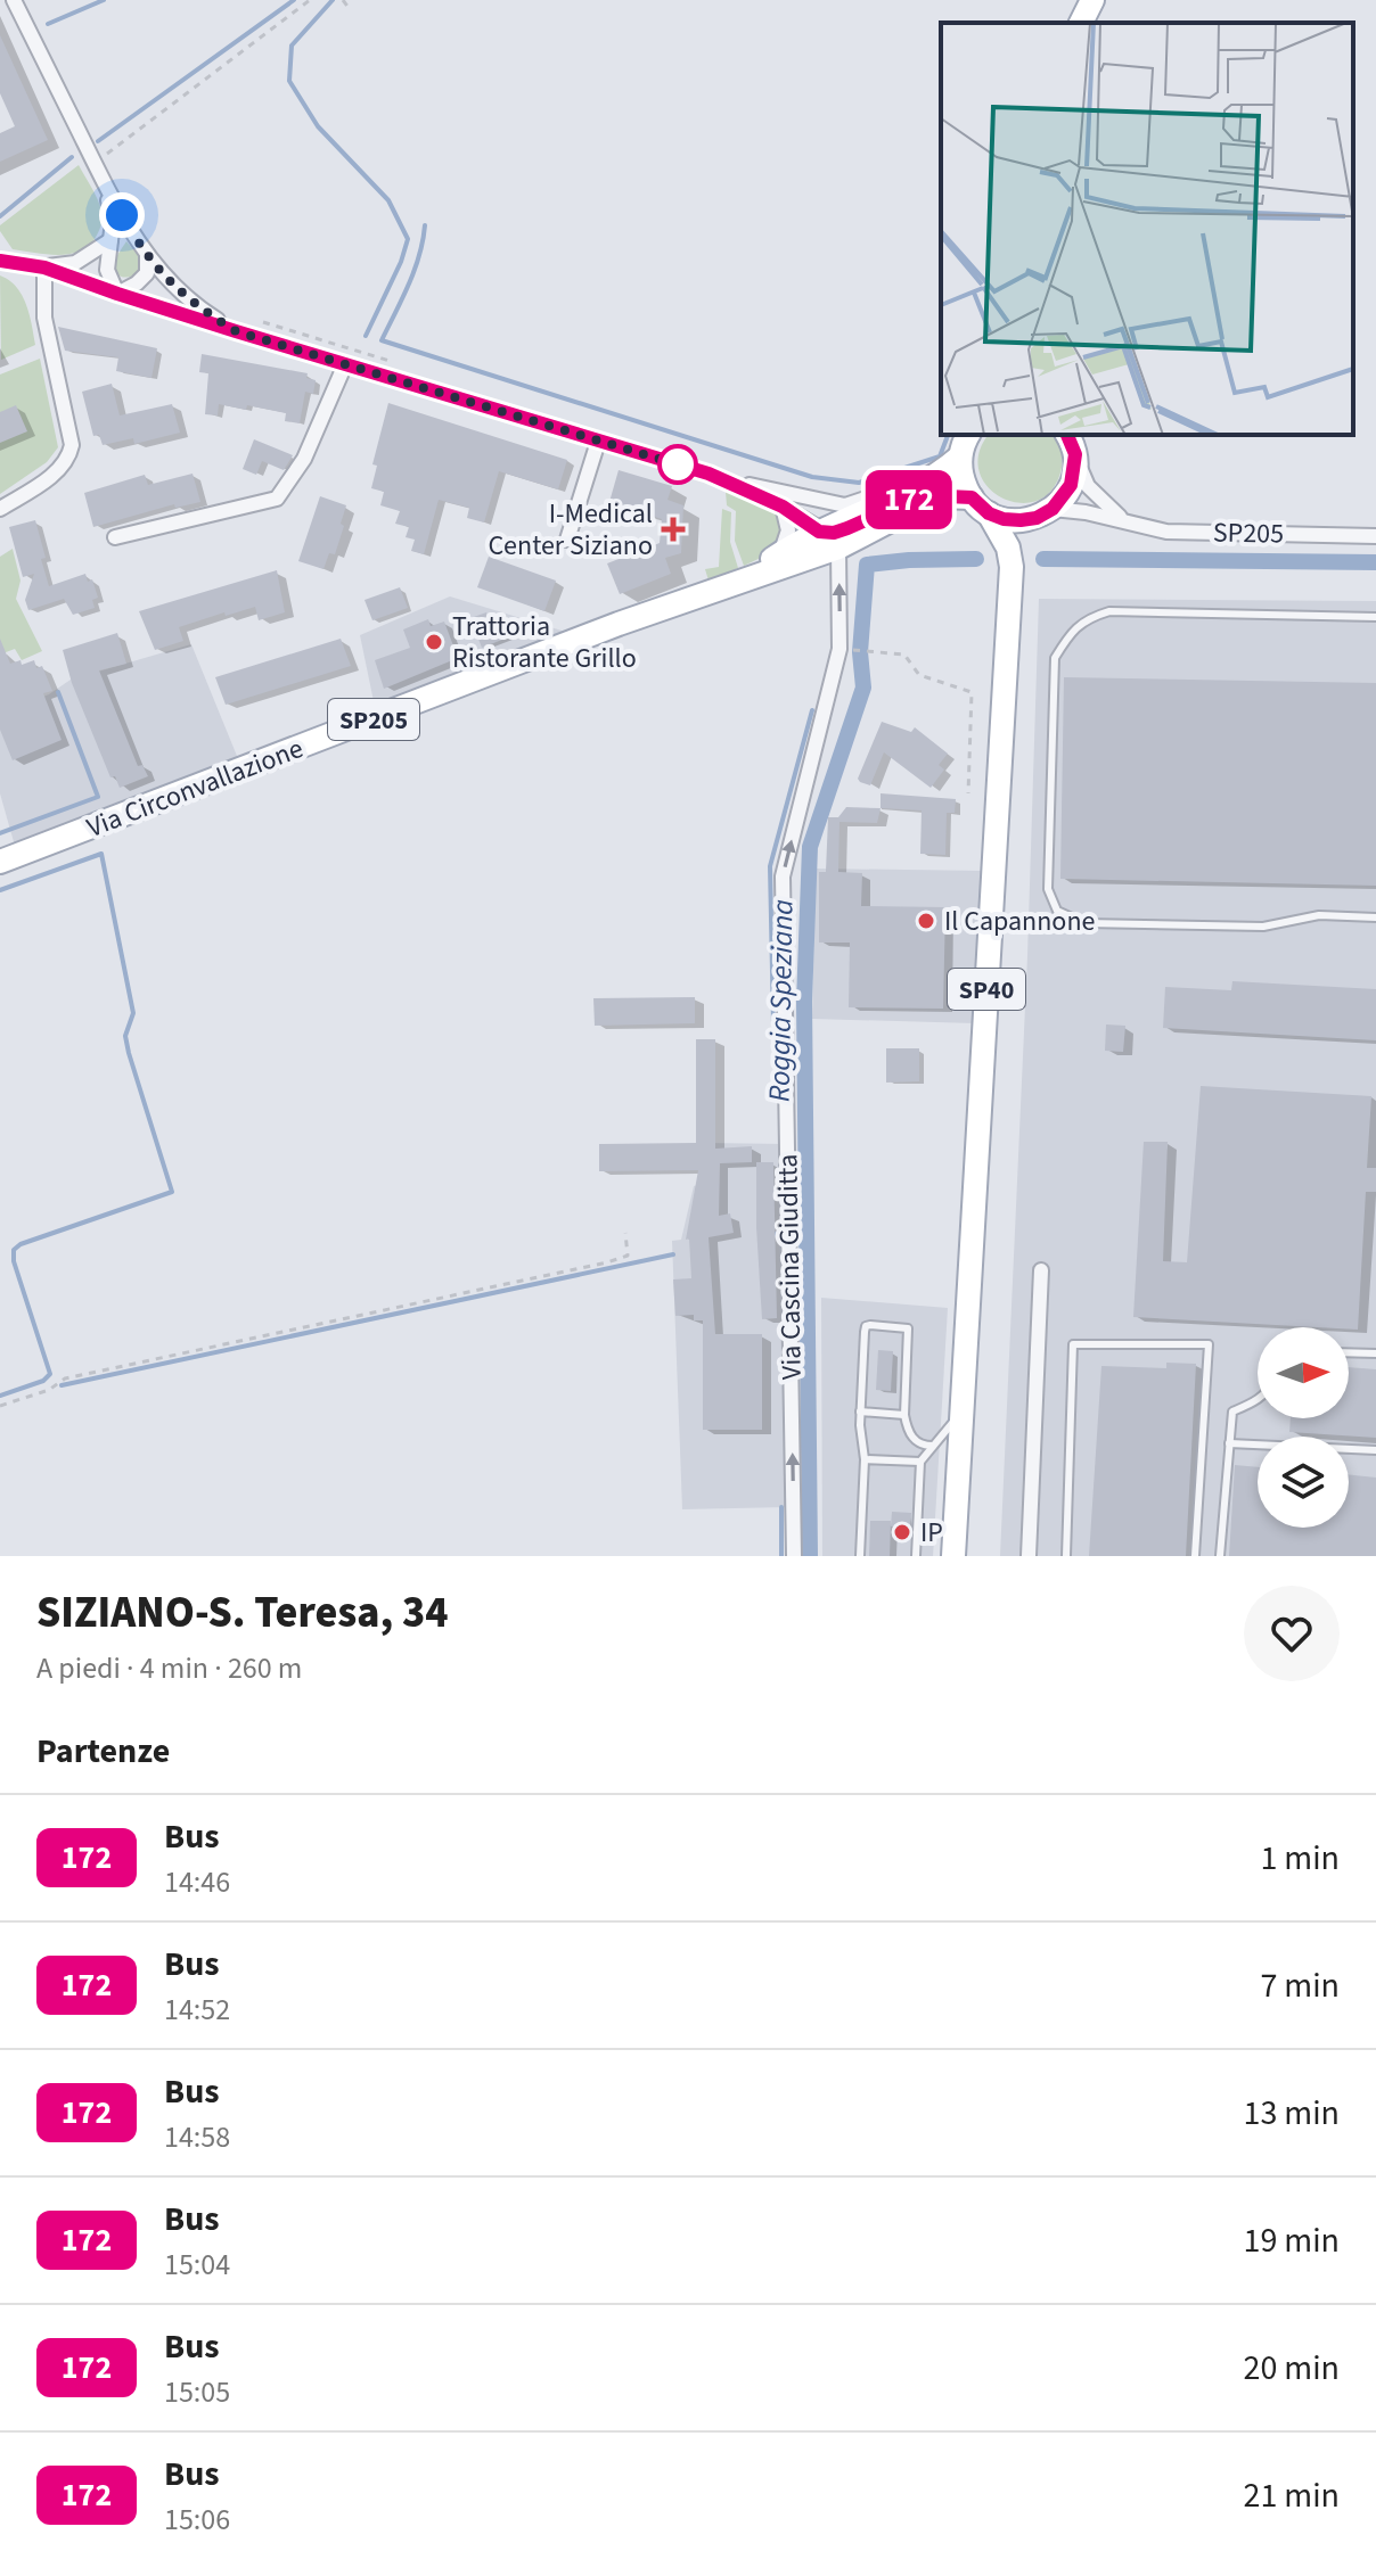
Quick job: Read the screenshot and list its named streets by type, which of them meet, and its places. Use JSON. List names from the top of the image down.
{
  "streets": {
    "main road": ["SP205", "Via Circonvallazione", "SP40"],
    "street": ["Via Cascina Giuditta"]
  },
  "crossings": [
    ["SP205", "Via Circonvallazione"],
    ["SP205", "SP40"],
    ["SP205", "Via Cascina Giuditta"]
  ],
  "one_way": ["Via Cascina Giuditta"],
  "water": ["Roggia Speziana"],
  "places": {
    "health": ["I-Medical Center Siziano"],
    "other": ["Trattoria Ristorante Grillo", "Il Capannone", "IP"]
  },
  "lines": ["bus line 172"],
  "north": "right",
  "page": {
    "on_map": "172",
    "heading": [
      ["SIZIANO-S. Teresa, 34", "A piedi · 4 min · 260 m"],
      "Partenze"
    ],
    "list": [
      {
        "mark": "172",
        "name": "Bus",
        "note": "14:46",
        "value": "1 min"
      },
      {
        "mark": "172",
        "name": "Bus",
        "note": "14:52",
        "value": "7 min"
      },
      {
        "mark": "172",
        "name": "Bus",
        "note": "14:58",
        "value": "13 min"
      },
      {
        "mark": "172",
        "name": "Bus",
        "note": "15:04",
        "value": "19 min"
      },
      {
        "mark": "172",
        "name": "Bus",
        "note": "15:05",
        "value": "20 min"
      },
      {
        "mark": "172",
        "name": "Bus",
        "note": "15:06",
        "value": "21 min"
      }
    ]
  }
}
